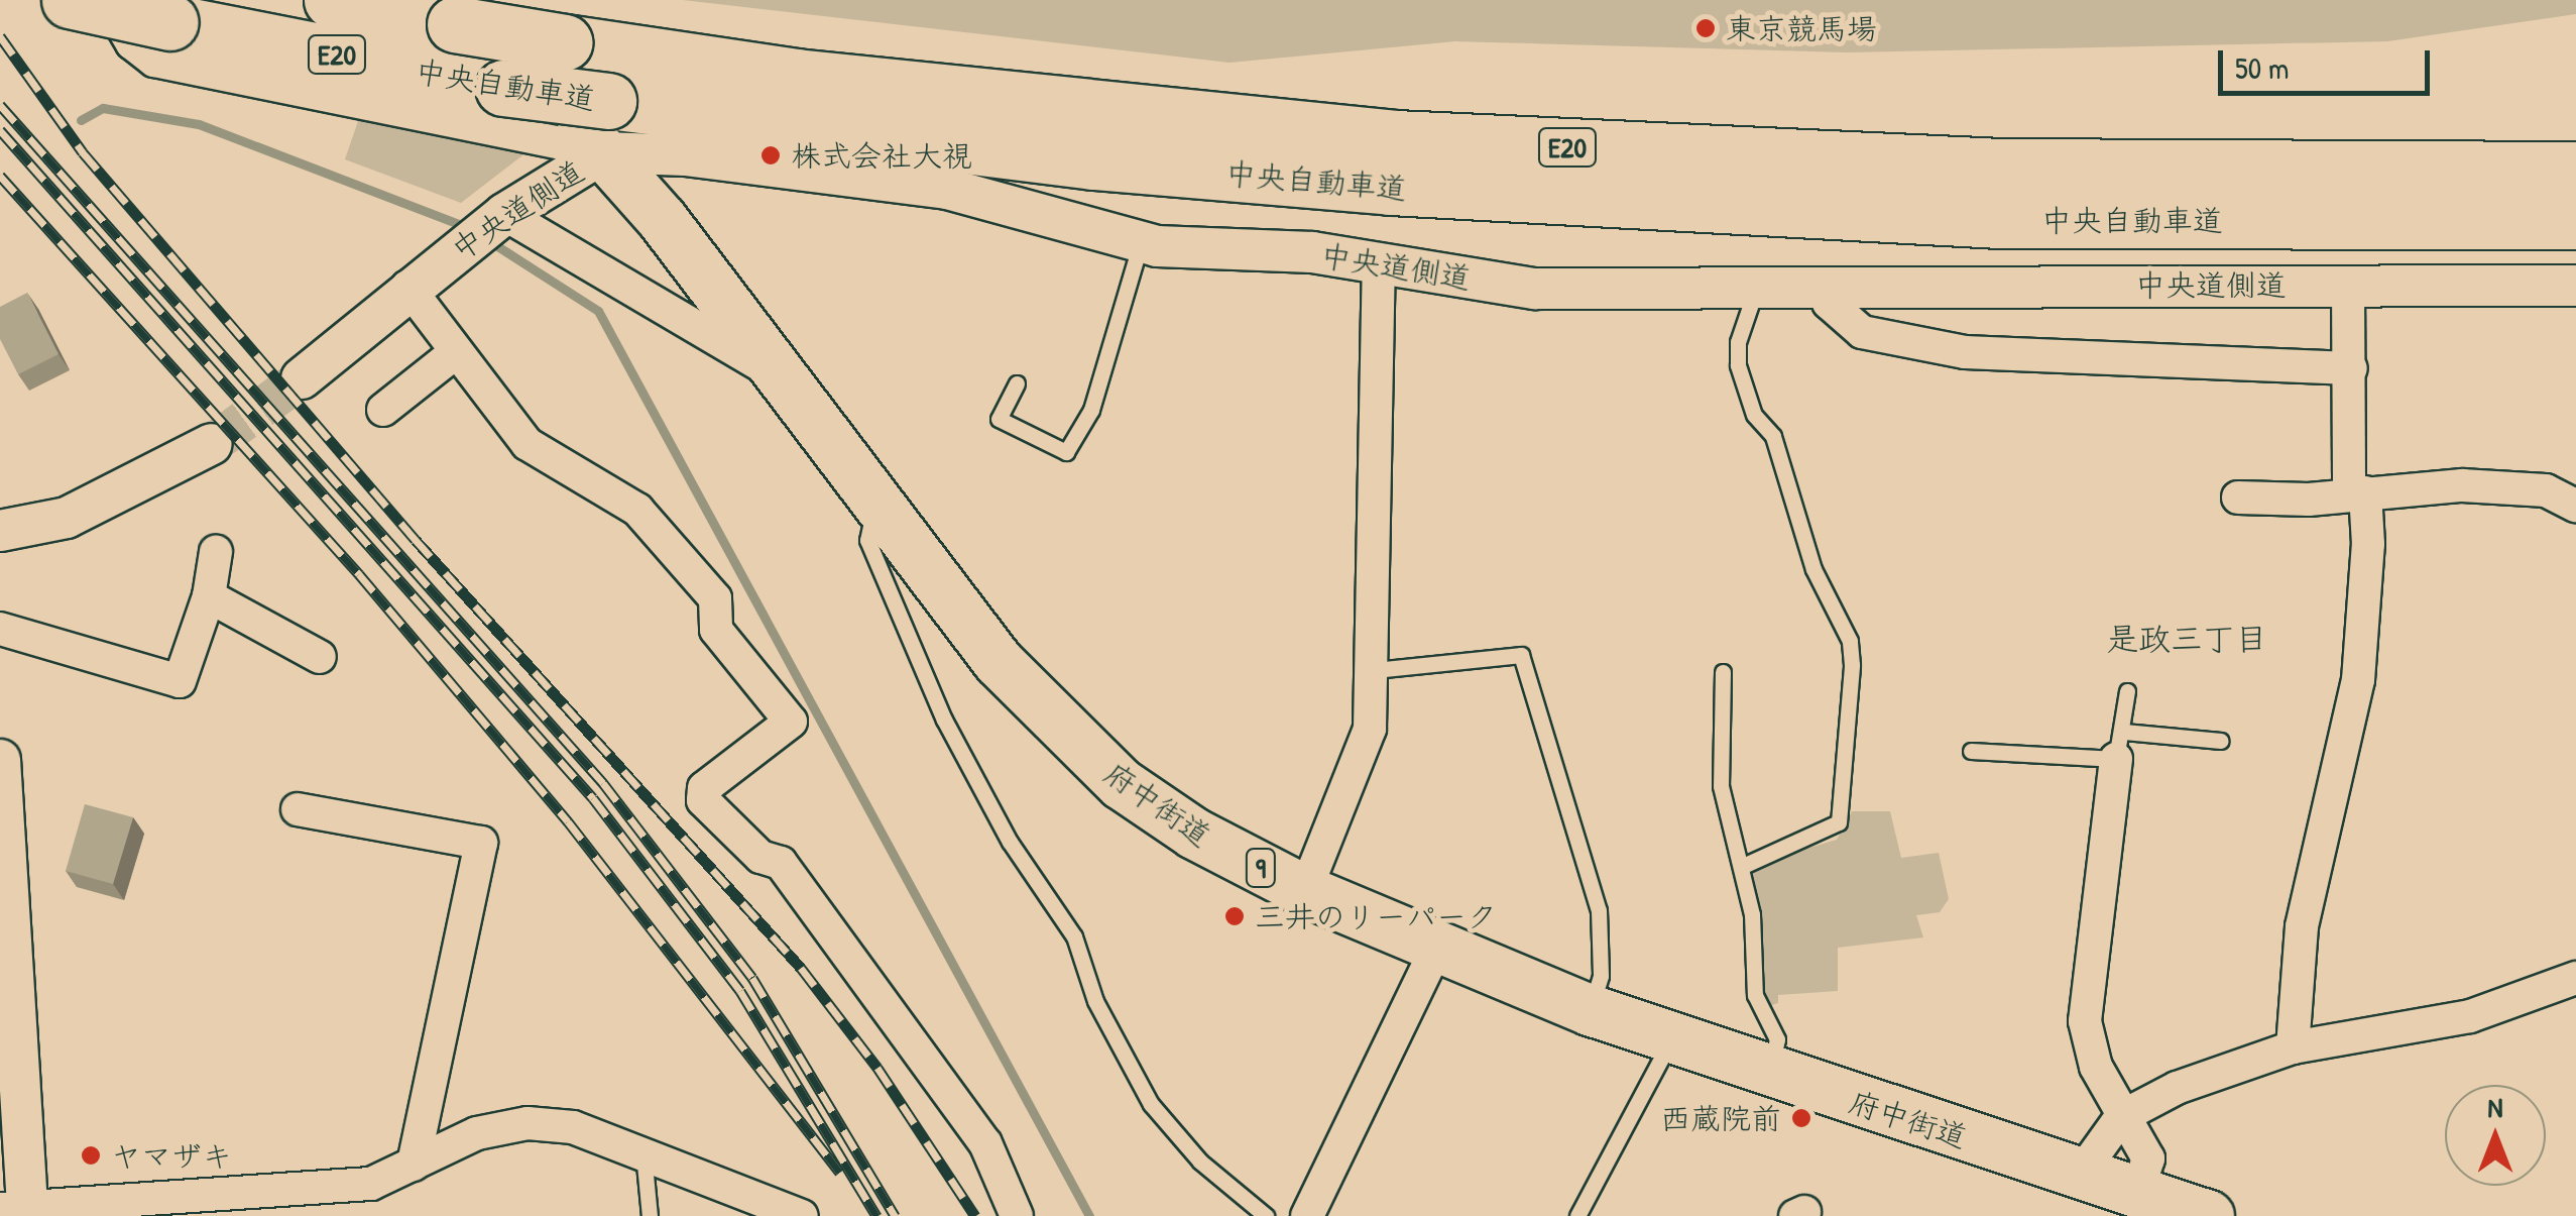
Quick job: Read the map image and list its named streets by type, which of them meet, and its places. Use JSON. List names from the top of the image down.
{
  "streets": {
    "highway": ["E20", "中央自動車道"],
    "main road": ["府中街道", "9"],
    "street": ["中央道側道"]
  },
  "crossings": [
    ["中央道側道", "府中街道"]
  ],
  "districts": ["是政三丁目"],
  "places": [
    "東京競馬場",
    "株式会社大視",
    "三井のリーパーク",
    "西蔵院前",
    "ヤマザキ"
  ],
  "scale_bar": "50 m",
  "north": "top"
}
